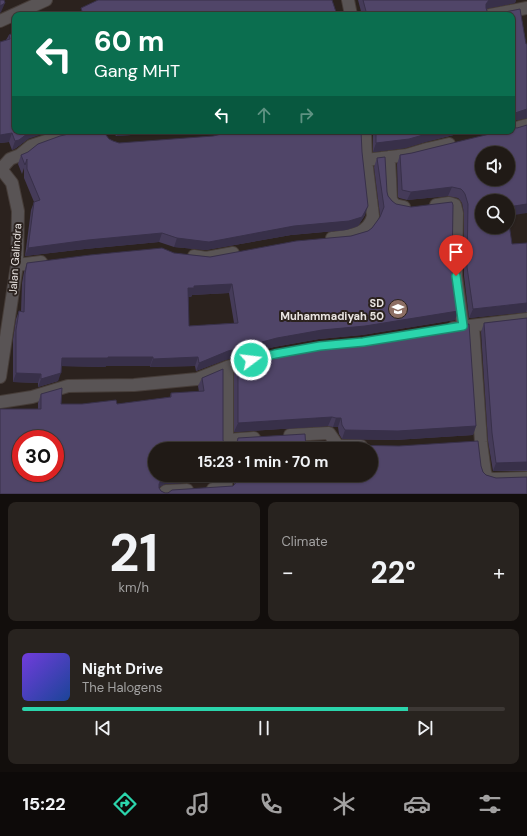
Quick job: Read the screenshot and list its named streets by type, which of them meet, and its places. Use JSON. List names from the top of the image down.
{
  "streets": {
    "street": ["Jalan Galindra"]
  },
  "places": {
    "school or university": ["SD Muhammadiyah 50"]
  },
  "page": {
    "turn": ["60 m", "Gang MHT"],
    "limit": "30",
    "trip": "15:23 · 1 min · 70 m",
    "tile": [
      ["21", "km/h"],
      "Climate"
    ],
    "heat": ["−", "22°", "+"],
    "song": ["Night Drive", "The Halogens"],
    "tabs": "15:22"
  }
}
